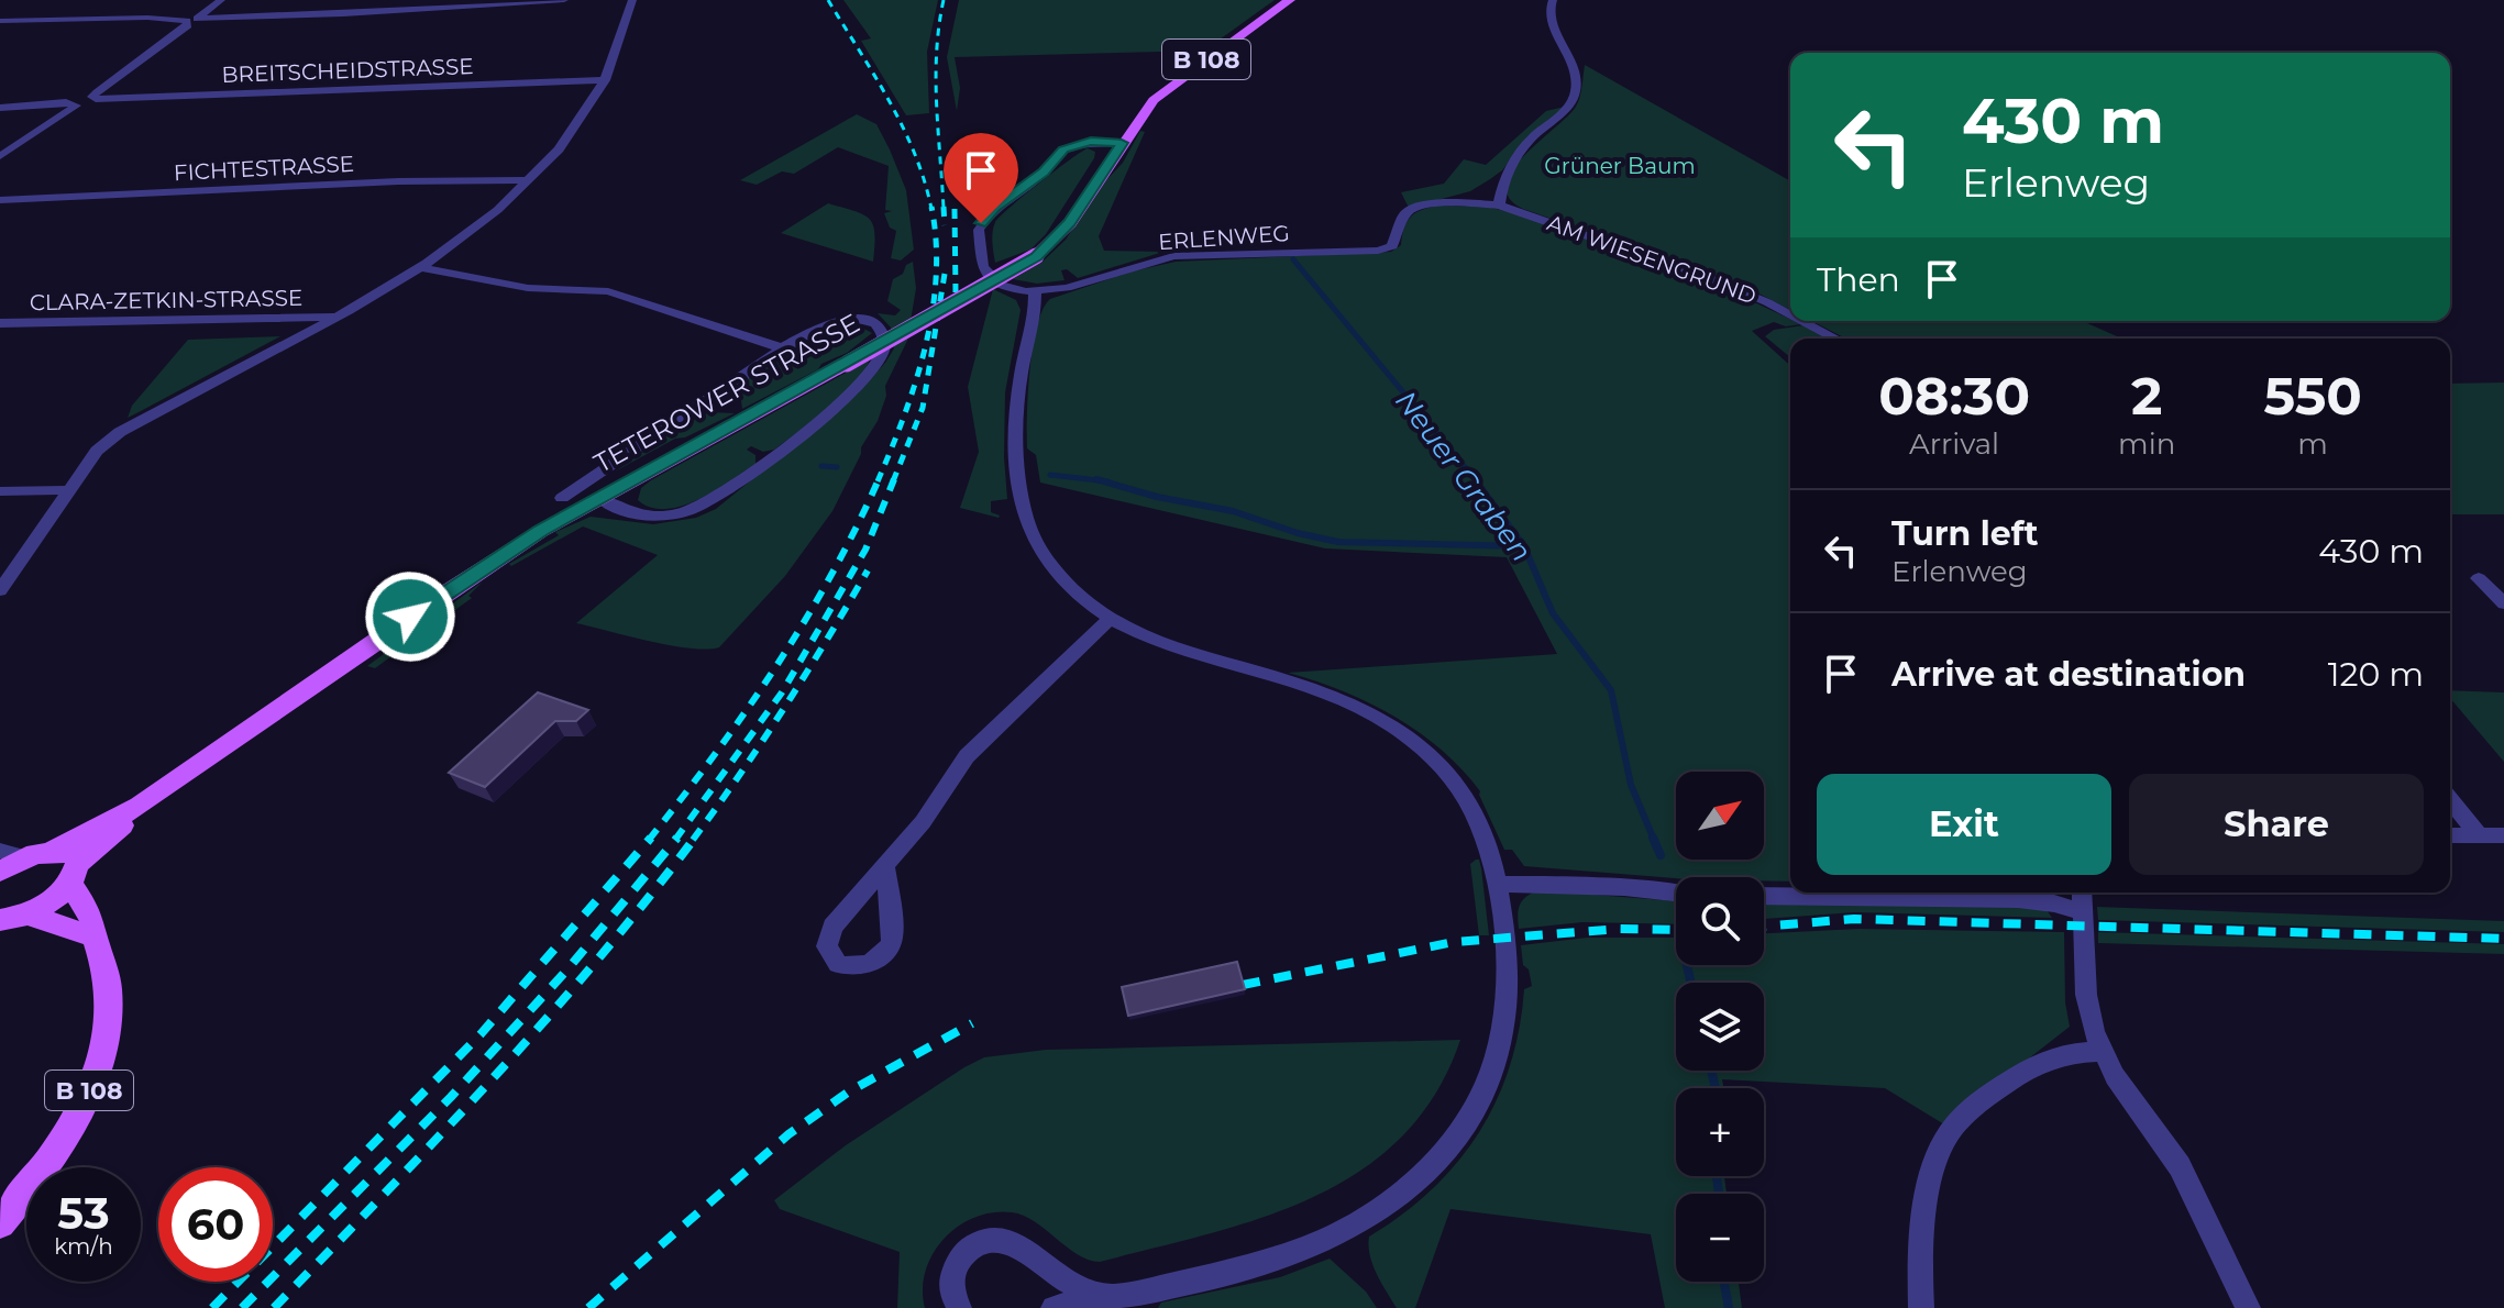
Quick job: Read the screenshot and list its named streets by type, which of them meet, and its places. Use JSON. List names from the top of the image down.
{
  "streets": {
    "main road": ["B 108", "TETEROWER STRASSE"],
    "street": [
      "BREITSCHEIDSTRASSE",
      "FICHTESTRASSE",
      "ERLENWEG",
      "AM WIESENGRUND",
      "CLARA-ZETKIN-STRASSE"
    ]
  },
  "crossings": [
    ["B 108", "TETEROWER STRASSE"],
    ["ERLENWEG", "AM WIESENGRUND"],
    ["ERLENWEG", "TETEROWER STRASSE"]
  ],
  "water": ["Neuer Graben"],
  "parks": ["Grüner Baum"],
  "north": "top right",
  "page": {
    "turn": ["430 m", "Erlenweg"],
    "then": "Then",
    "eta": [
      "08:30",
      "Arrival",
      "2",
      "min",
      "550",
      "m"
    ],
    "list": [
      {
        "name": "Turn left",
        "note": "Erlenweg",
        "value": "430 m"
      },
      {
        "name": "Arrive at destination",
        "value": "120 m"
      }
    ],
    "buttons": ["Exit", "Share"],
    "map_buttons": ["+", "−"],
    "speed": "53 km/h",
    "limit": "60"
  }
}
